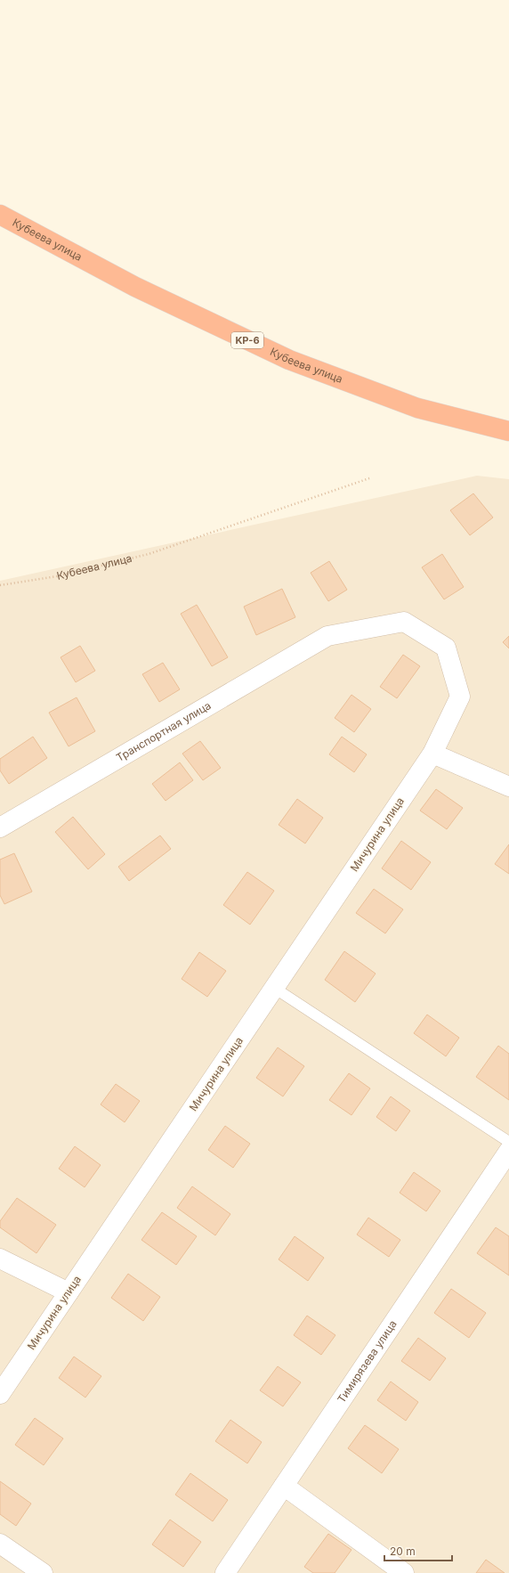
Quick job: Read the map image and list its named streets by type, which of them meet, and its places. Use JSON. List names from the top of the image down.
{
  "streets": {
    "highway": ["Кубеева улица", "KP-6"],
    "street": ["Транспортная улица", "Мичурина улица", "Тимирязева улица"]
  },
  "crossings": [
    ["Транспортная улица", "Мичурина улица"]
  ],
  "scale_bar": "20 m"
}
